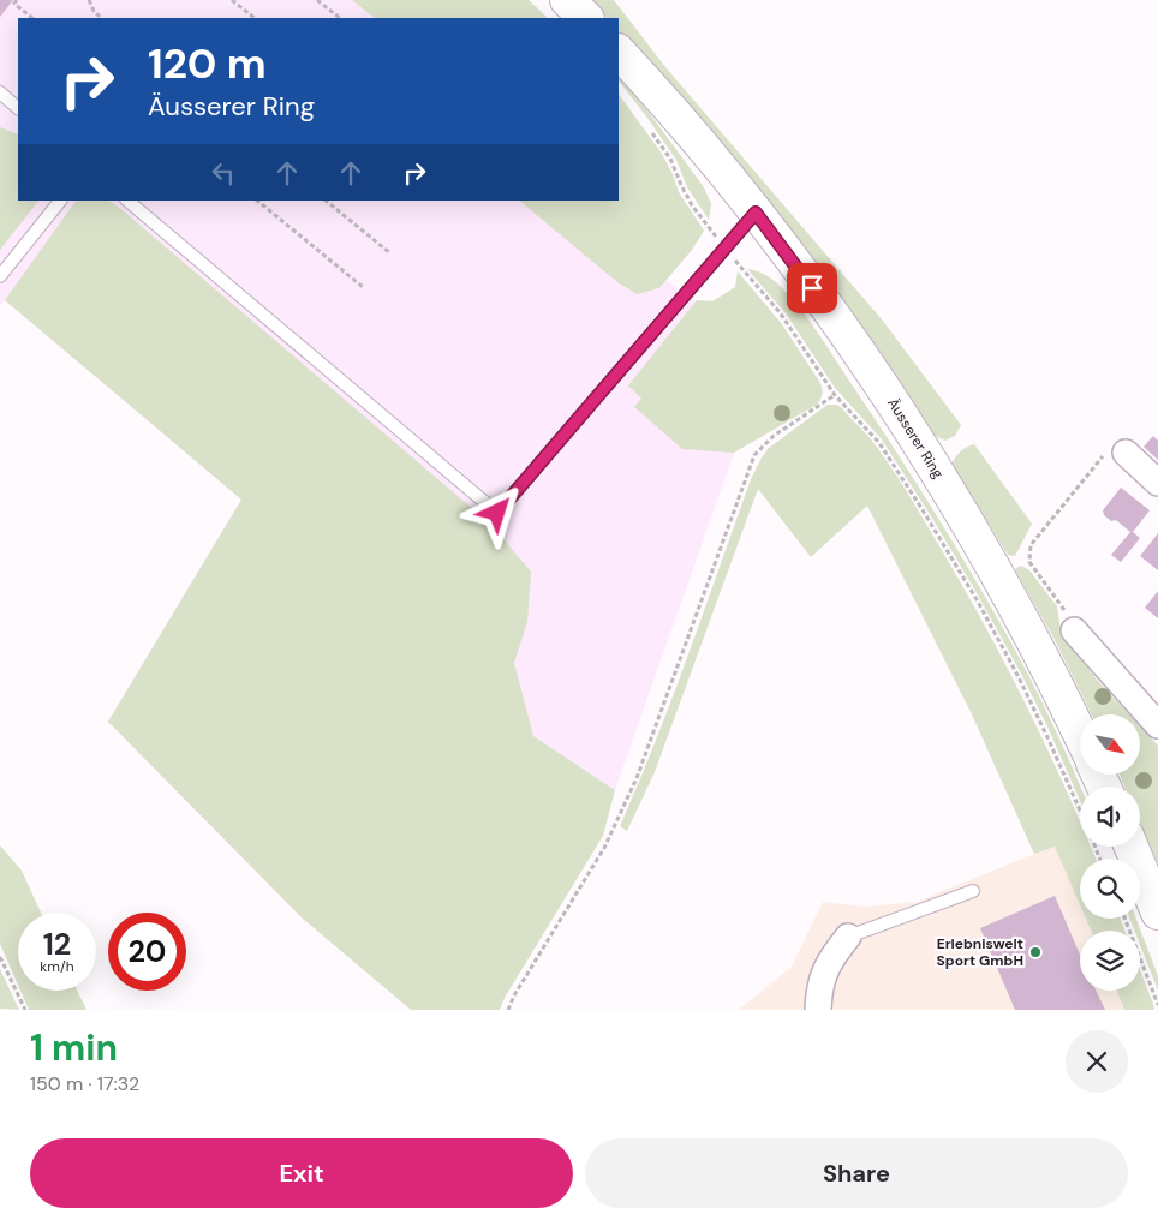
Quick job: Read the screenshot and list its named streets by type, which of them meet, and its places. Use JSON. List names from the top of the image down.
{
  "streets": {
    "main road": ["Äusserer Ring"]
  },
  "places": ["Erlebniswelt Sport GmbH"],
  "north": "bottom right",
  "page": {
    "turn": ["120 m", "Äusserer Ring"],
    "speed": "12 km/h",
    "limit": "20",
    "heading": ["1 min", "150 m · 17:32"],
    "buttons": ["Exit", "Share"]
  }
}
